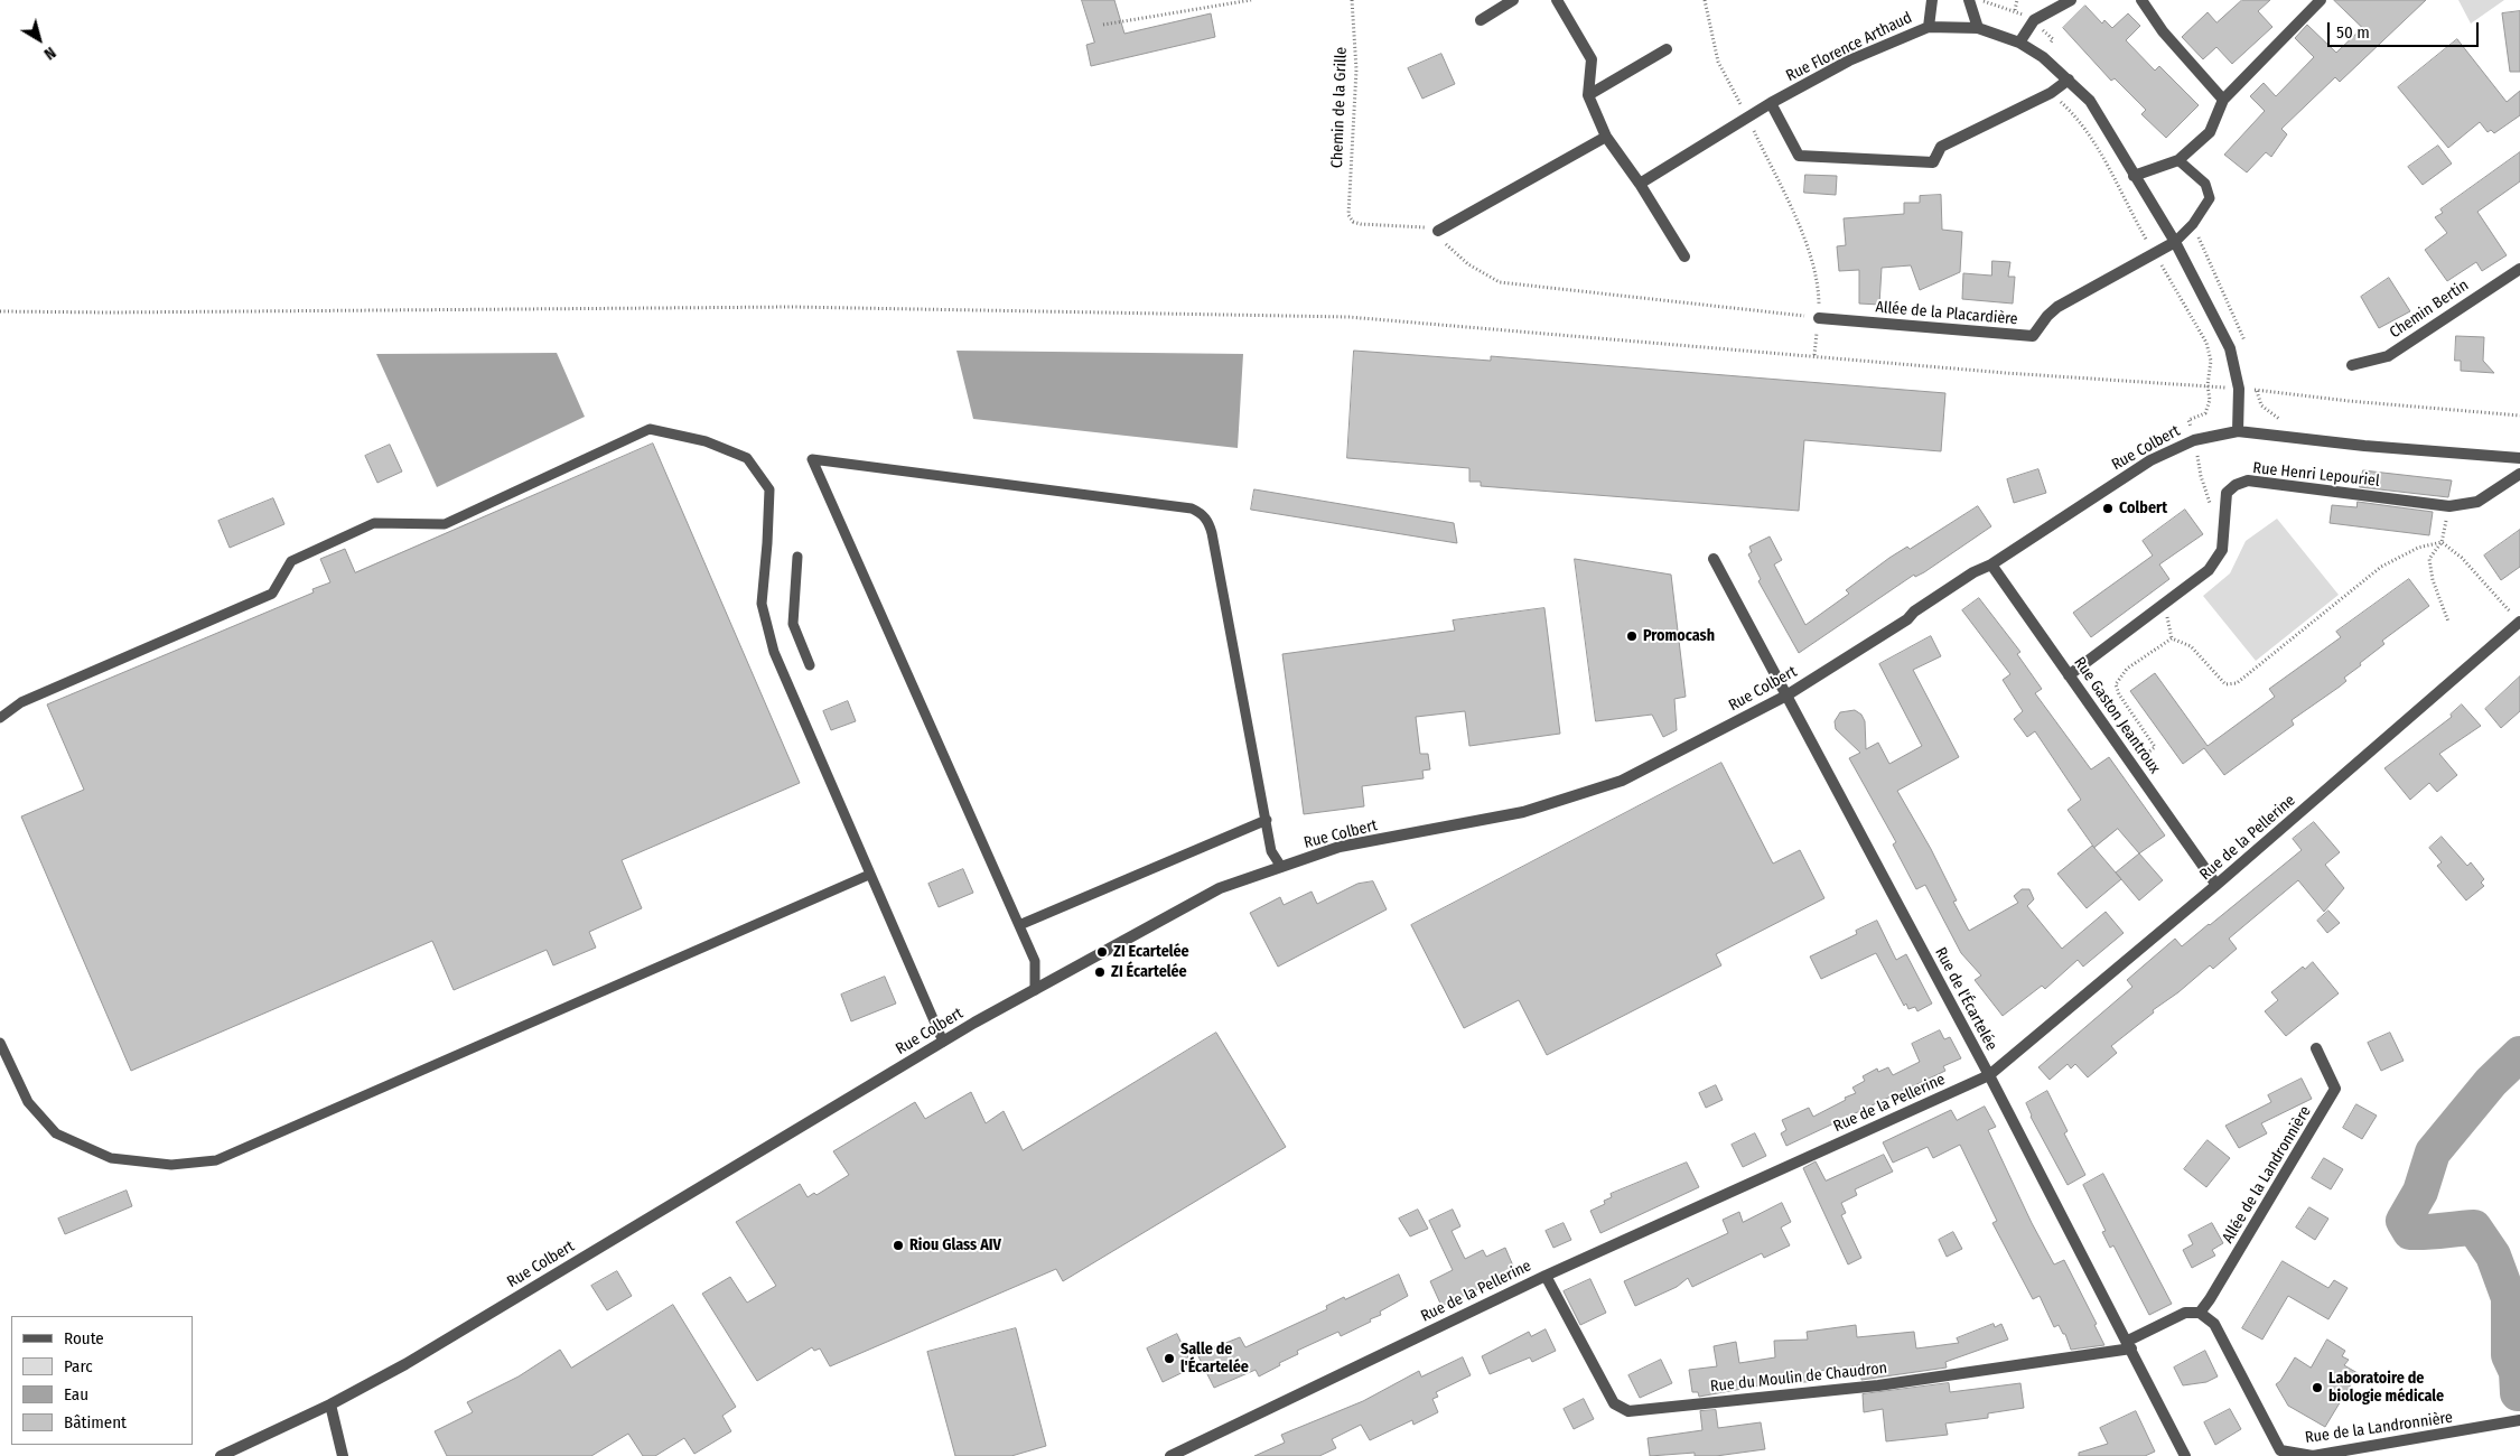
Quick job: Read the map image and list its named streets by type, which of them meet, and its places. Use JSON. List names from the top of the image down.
{
  "streets": {
    "street": [
      "Rue Florence Arthaud",
      "Chemin Bertin",
      "Allée de la Placardière",
      "Rue Colbert",
      "Rue Henri Lepouriel",
      "Rue Gaston Jeantroux",
      "Rue de la Pellerine",
      "Rue de l'Écartelée",
      "Allée de la Landronnière",
      "Rue du Moulin de Chaudron",
      "Rue de la Landronnière"
    ],
    "path": ["Chemin de la Grille"]
  },
  "crossings": [
    ["Rue Florence Arthaud", "Allée de la Placardière"],
    ["Rue Florence Arthaud", "Rue Colbert"],
    ["Rue Colbert", "Rue Gaston Jeantroux"],
    ["Rue Colbert", "Rue de l'Écartelée"],
    ["Rue Henri Lepouriel", "Rue Gaston Jeantroux"],
    ["Rue Gaston Jeantroux", "Rue de la Pellerine"],
    ["Rue de la Pellerine", "Rue de l'Écartelée"],
    ["Rue de la Pellerine", "Rue du Moulin de Chaudron"],
    ["Rue de l'Écartelée", "Rue du Moulin de Chaudron"],
    ["Allée de la Landronnière", "Rue de la Landronnière"]
  ],
  "places": [
    "Colbert",
    "Promocash",
    "ZI Ecartelée",
    "ZI Écartelée",
    "Riou Glass AIV",
    "Salle de l'Écartelée",
    "Laboratoire de biologie médicale"
  ],
  "legend": [
    "Route",
    "Parc",
    "Eau",
    "Bâtiment"
  ],
  "scale_bar": "50 m",
  "north": "bottom right"
}
